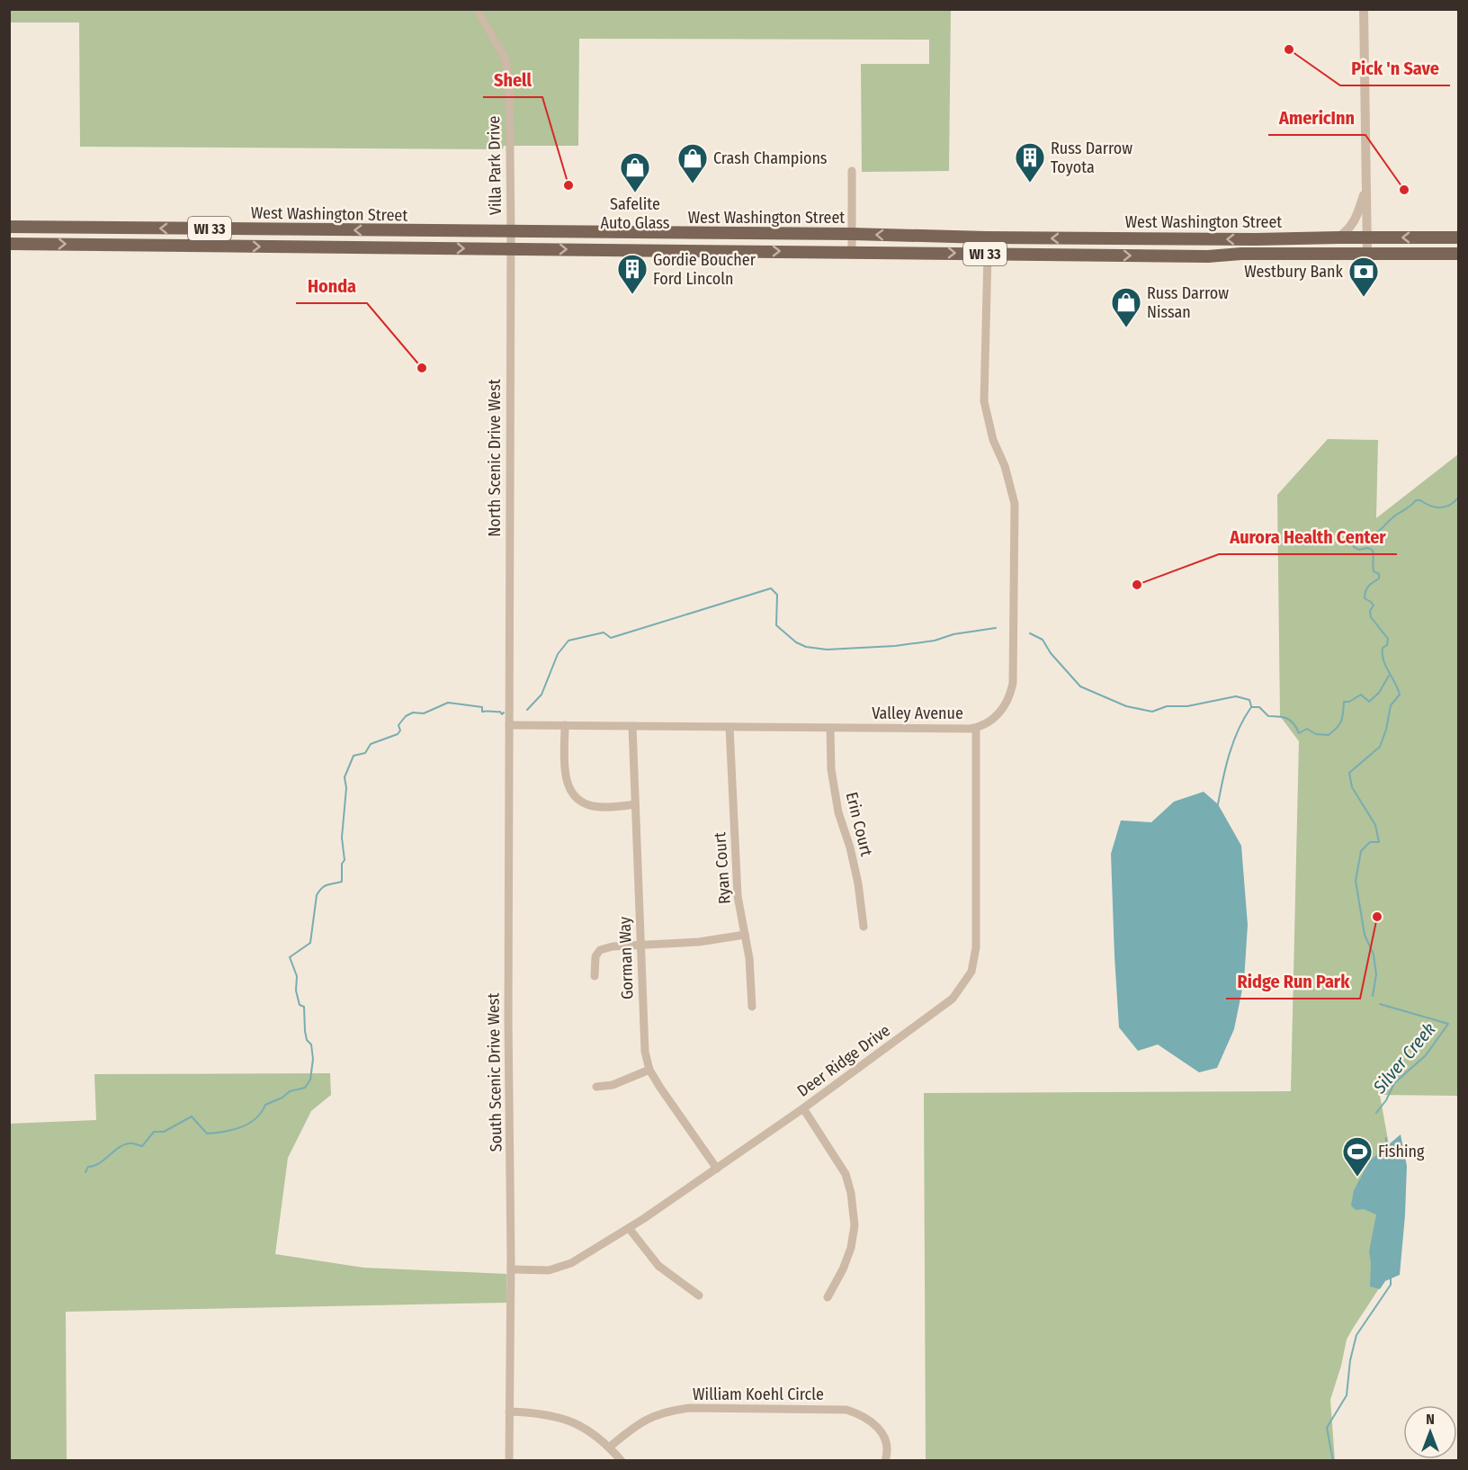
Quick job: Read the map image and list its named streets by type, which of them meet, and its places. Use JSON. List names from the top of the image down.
{
  "streets": {
    "main road": ["West Washington Street", "WI 33"],
    "street": [
      "Villa Park Drive",
      "North Scenic Drive West",
      "Valley Avenue",
      "Erin Court",
      "Ryan Court",
      "Gorman Way",
      "Deer Ridge Drive",
      "South Scenic Drive West",
      "William Koehl Circle"
    ]
  },
  "crossings": [
    ["Villa Park Drive", "West Washington Street"],
    ["Villa Park Drive", "North Scenic Drive West"],
    ["West Washington Street", "North Scenic Drive West"],
    ["West Washington Street", "Valley Avenue"],
    ["North Scenic Drive West", "South Scenic Drive West"],
    ["Valley Avenue", "Erin Court"],
    ["Valley Avenue", "Ryan Court"],
    ["Valley Avenue", "Gorman Way"],
    ["Valley Avenue", "Deer Ridge Drive"],
    ["Valley Avenue", "South Scenic Drive West"],
    ["Gorman Way", "Deer Ridge Drive"],
    ["Deer Ridge Drive", "South Scenic Drive West"]
  ],
  "water": ["Silver Creek"],
  "places": {
    "other": [
      "Pick 'n Save",
      "Shell",
      "AmericInn",
      "Honda",
      "Aurora Health Center",
      "Ridge Run Park"
    ],
    "building": ["Russ Darrow Toyota", "Gordie Boucher Ford Lincoln"],
    "shop": ["Crash Champions", "Safelite Auto Glass", "Russ Darrow Nissan"],
    "bank": ["Westbury Bank"],
    "sports": ["Fishing"]
  },
  "north": "top"
}
